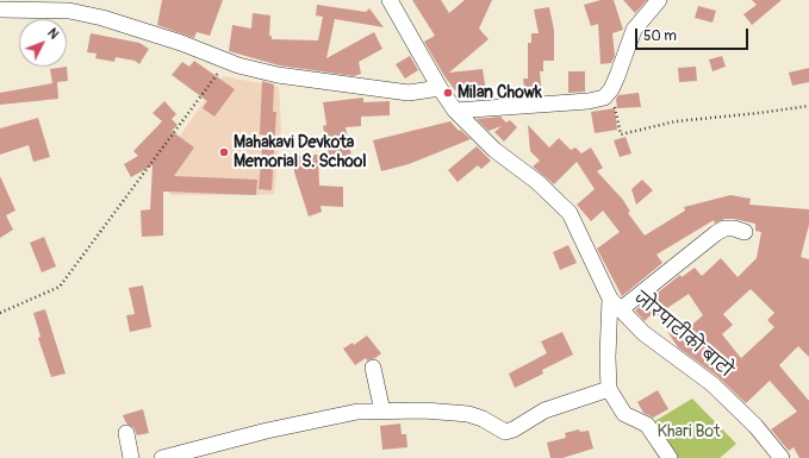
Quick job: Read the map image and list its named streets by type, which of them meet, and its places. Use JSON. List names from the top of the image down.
{
  "streets": {
    "street": ["जोरपाटीको बाटो"]
  },
  "parks": ["Khari Bot"],
  "places": ["Milan Chowk", "Mahakavi Devkota Memorial S. School"],
  "scale_bar": "50 m",
  "north": "top right"
}
